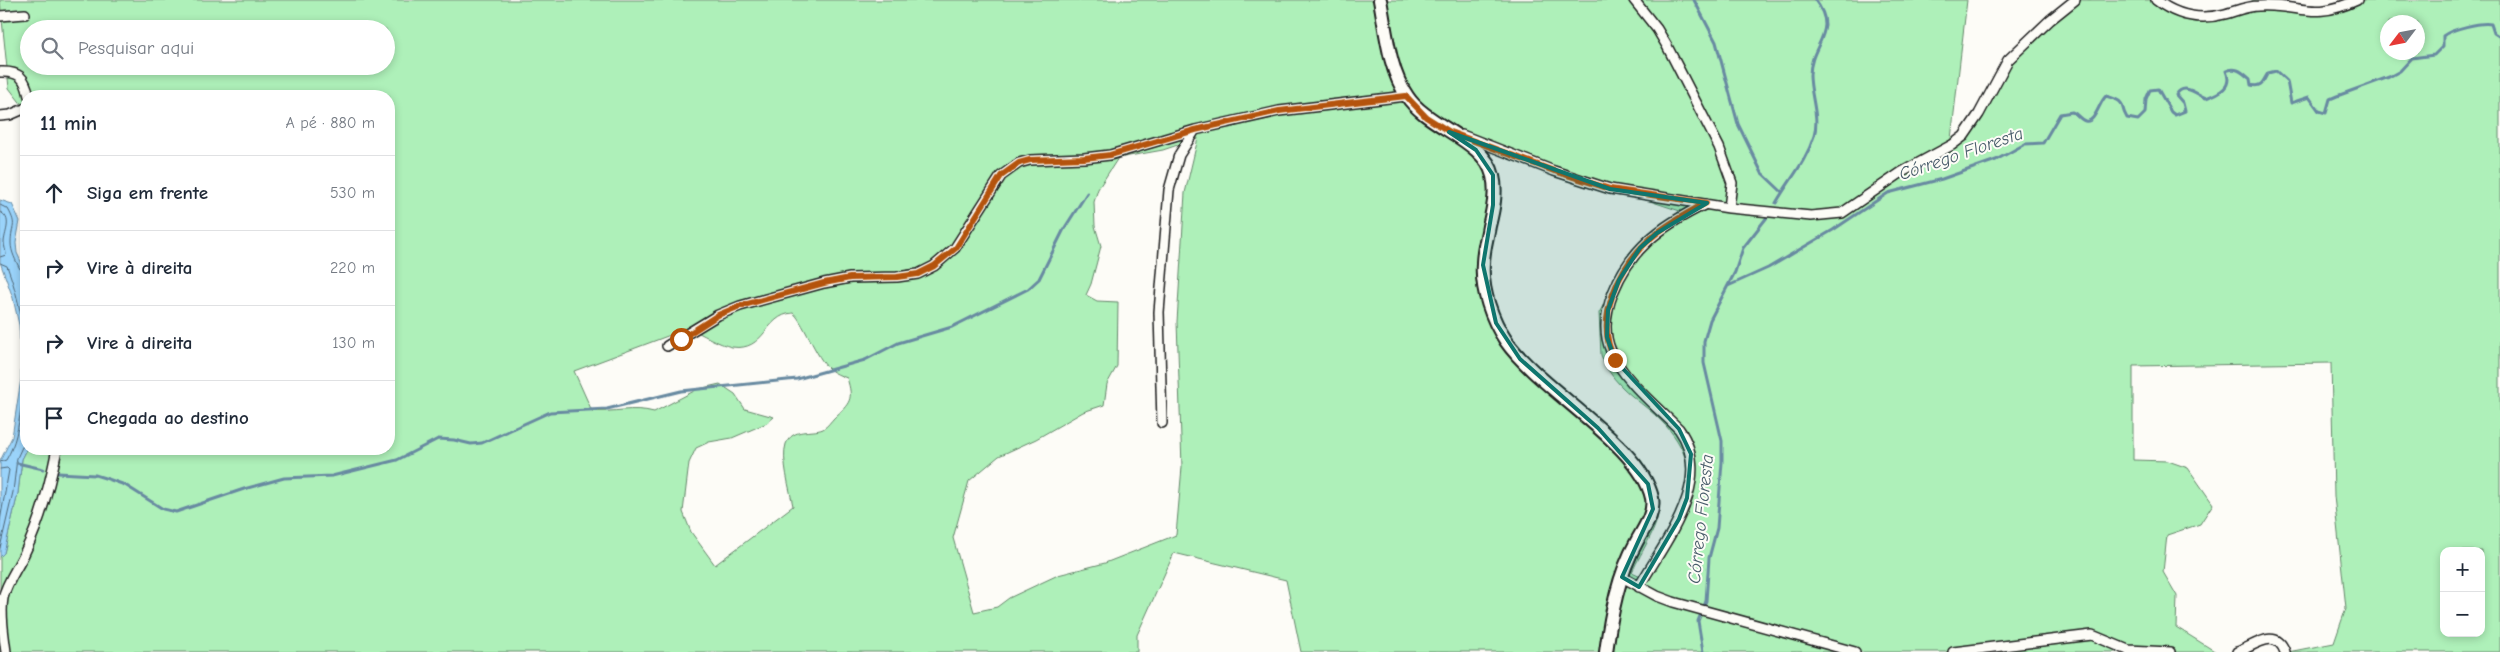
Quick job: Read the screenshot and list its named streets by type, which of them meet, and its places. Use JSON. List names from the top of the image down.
{
  "water": ["Córrego Floresta"],
  "north": "bottom left",
  "page": {
    "search": "Pesquisar aqui",
    "heading": ["11 min", "A pé · 880 m"],
    "list": [
      ["Siga em frente", "530 m"],
      ["Vire à direita", "220 m"],
      ["Vire à direita", "130 m"],
      "Chegada ao destino"
    ],
    "map_buttons": ["+", "−"]
  }
}
